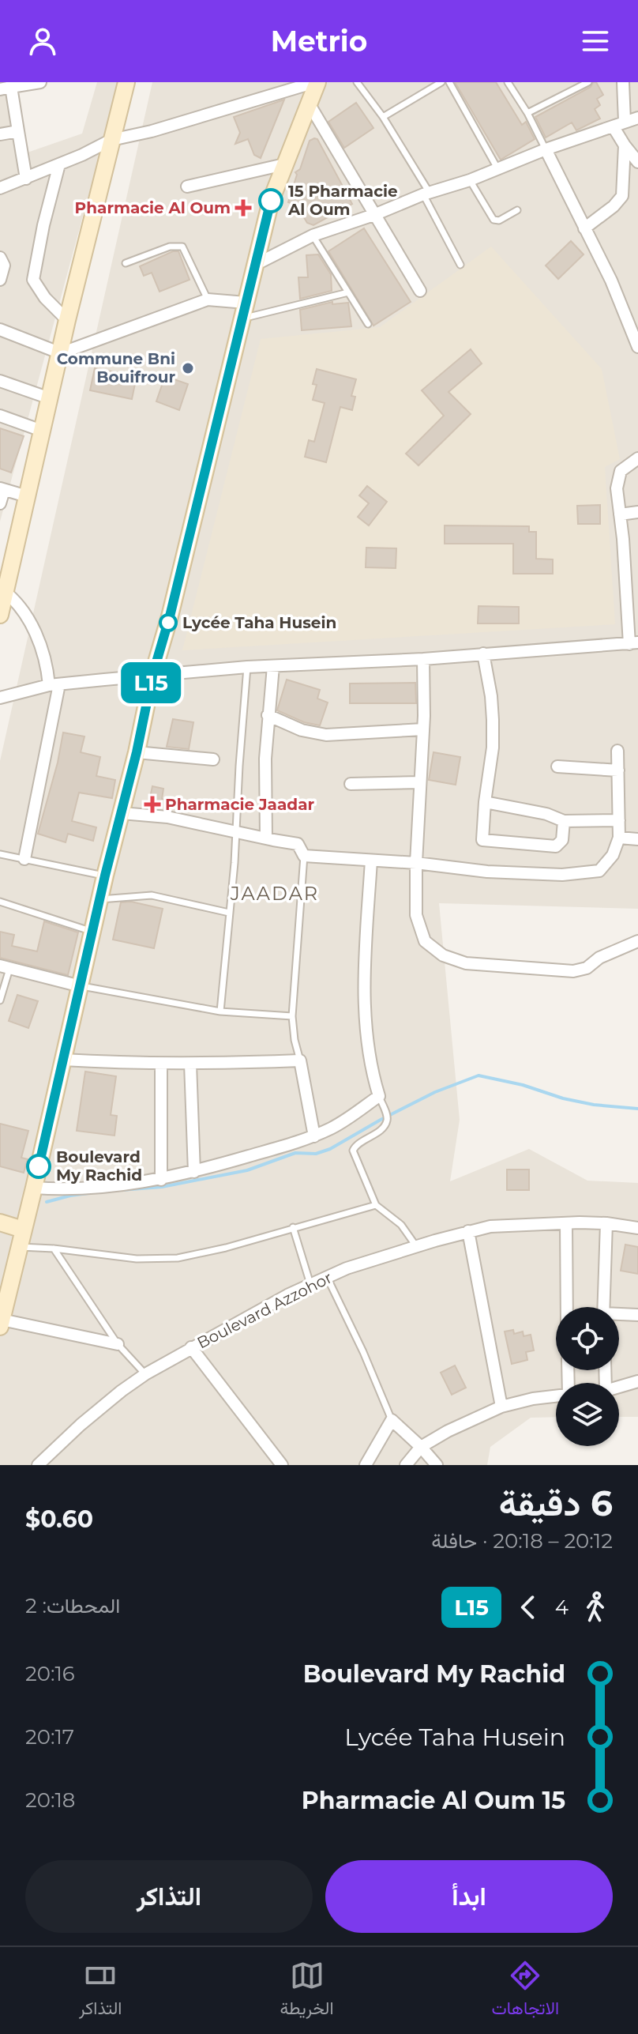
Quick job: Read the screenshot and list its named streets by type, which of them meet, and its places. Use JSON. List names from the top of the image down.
{
  "streets": {
    "street": ["Boulevard Azzohor"]
  },
  "districts": ["JAADAR"],
  "places": {
    "other": [
      "15 Pharmacie Al Oum",
      "Commune Bni Bouifrour",
      "Lycée Taha Husein",
      "Boulevard My Rachid"
    ],
    "health": ["Pharmacie Al Oum", "Pharmacie Jaadar"]
  },
  "lines": ["bus line L15"],
  "page": {
    "header": "Metrio",
    "on_map": "L15",
    "heading": ["6 دقيقة", "20:12 – 20:18 · حافلة", "$0.60"],
    "legs": ["4", "L15", "المحطات: 2"],
    "list": [
      {
        "name": "Boulevard My Rachid",
        "value": "20:16"
      },
      {
        "name": "Lycée Taha Husein",
        "value": "20:17"
      },
      {
        "name": "15 Pharmacie Al Oum",
        "value": "20:18"
      }
    ],
    "buttons": ["ابدأ", "التذاكر"],
    "tabs": ["الاتجاهات", "الخريطة", "التذاكر"]
  }
}
